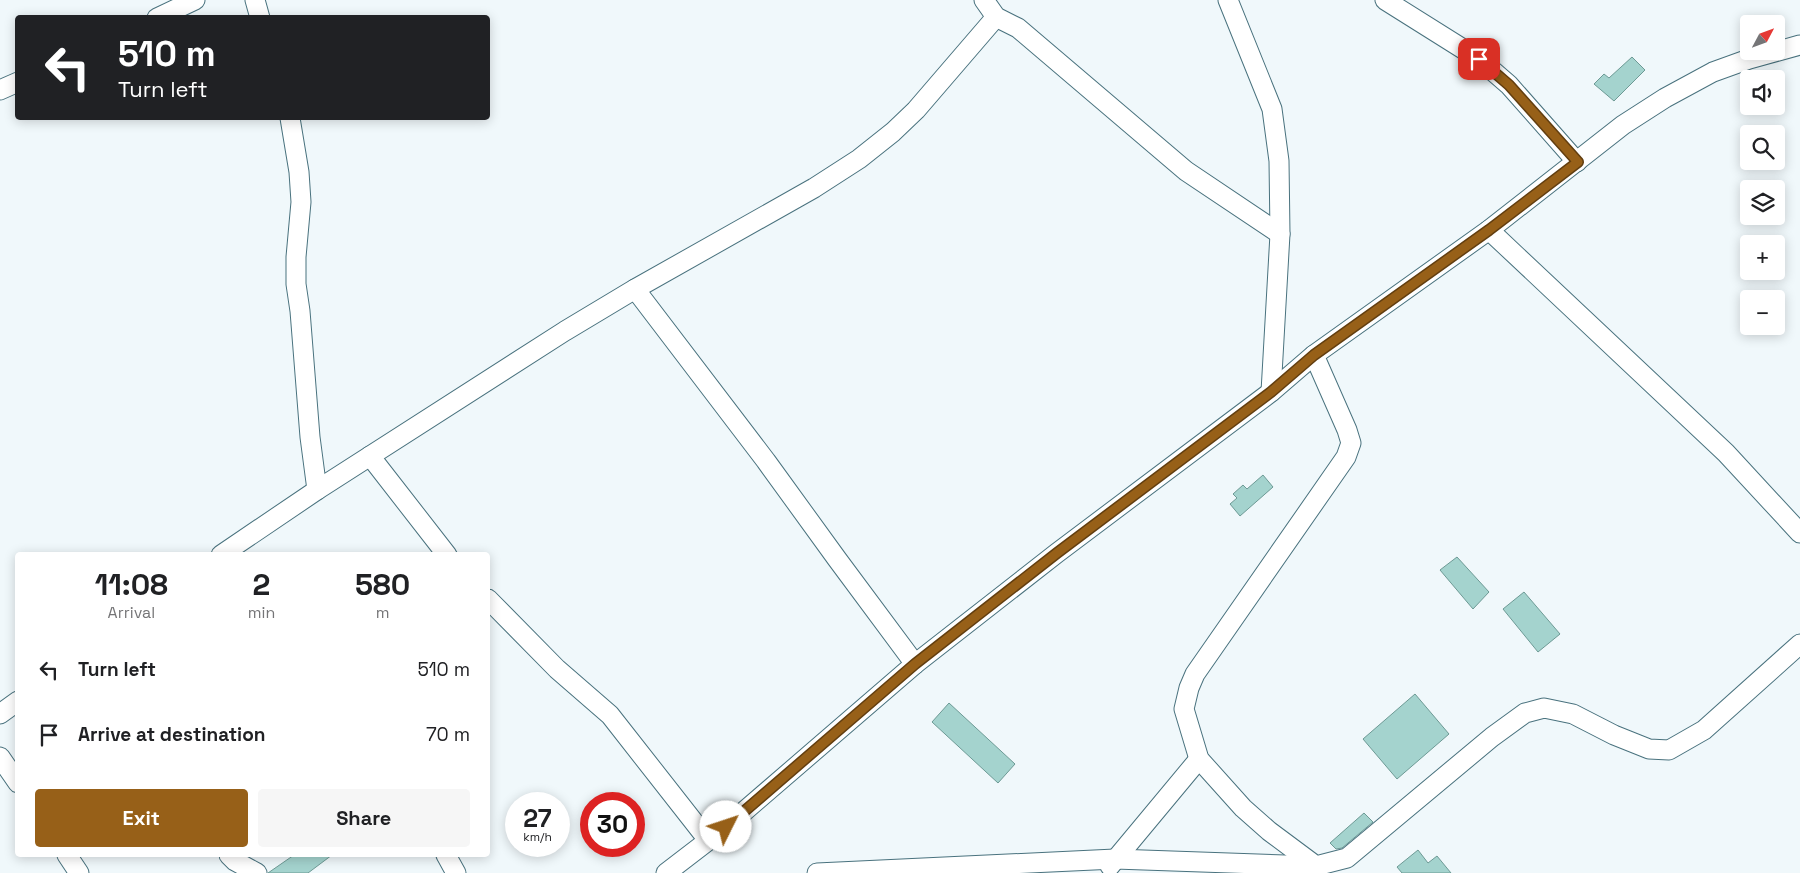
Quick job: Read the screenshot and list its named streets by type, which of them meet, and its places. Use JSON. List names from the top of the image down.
{
  "north": "top right",
  "page": {
    "map_buttons": ["+", "−"],
    "turn": ["510 m", "Turn left"],
    "eta": [
      "11:08",
      "Arrival",
      "2",
      "min",
      "580",
      "m"
    ],
    "list": [
      {
        "name": "Turn left",
        "value": "510 m"
      },
      {
        "name": "Arrive at destination",
        "value": "70 m"
      }
    ],
    "buttons": ["Exit", "Share"],
    "speed": "27 km/h",
    "limit": "30"
  }
}
